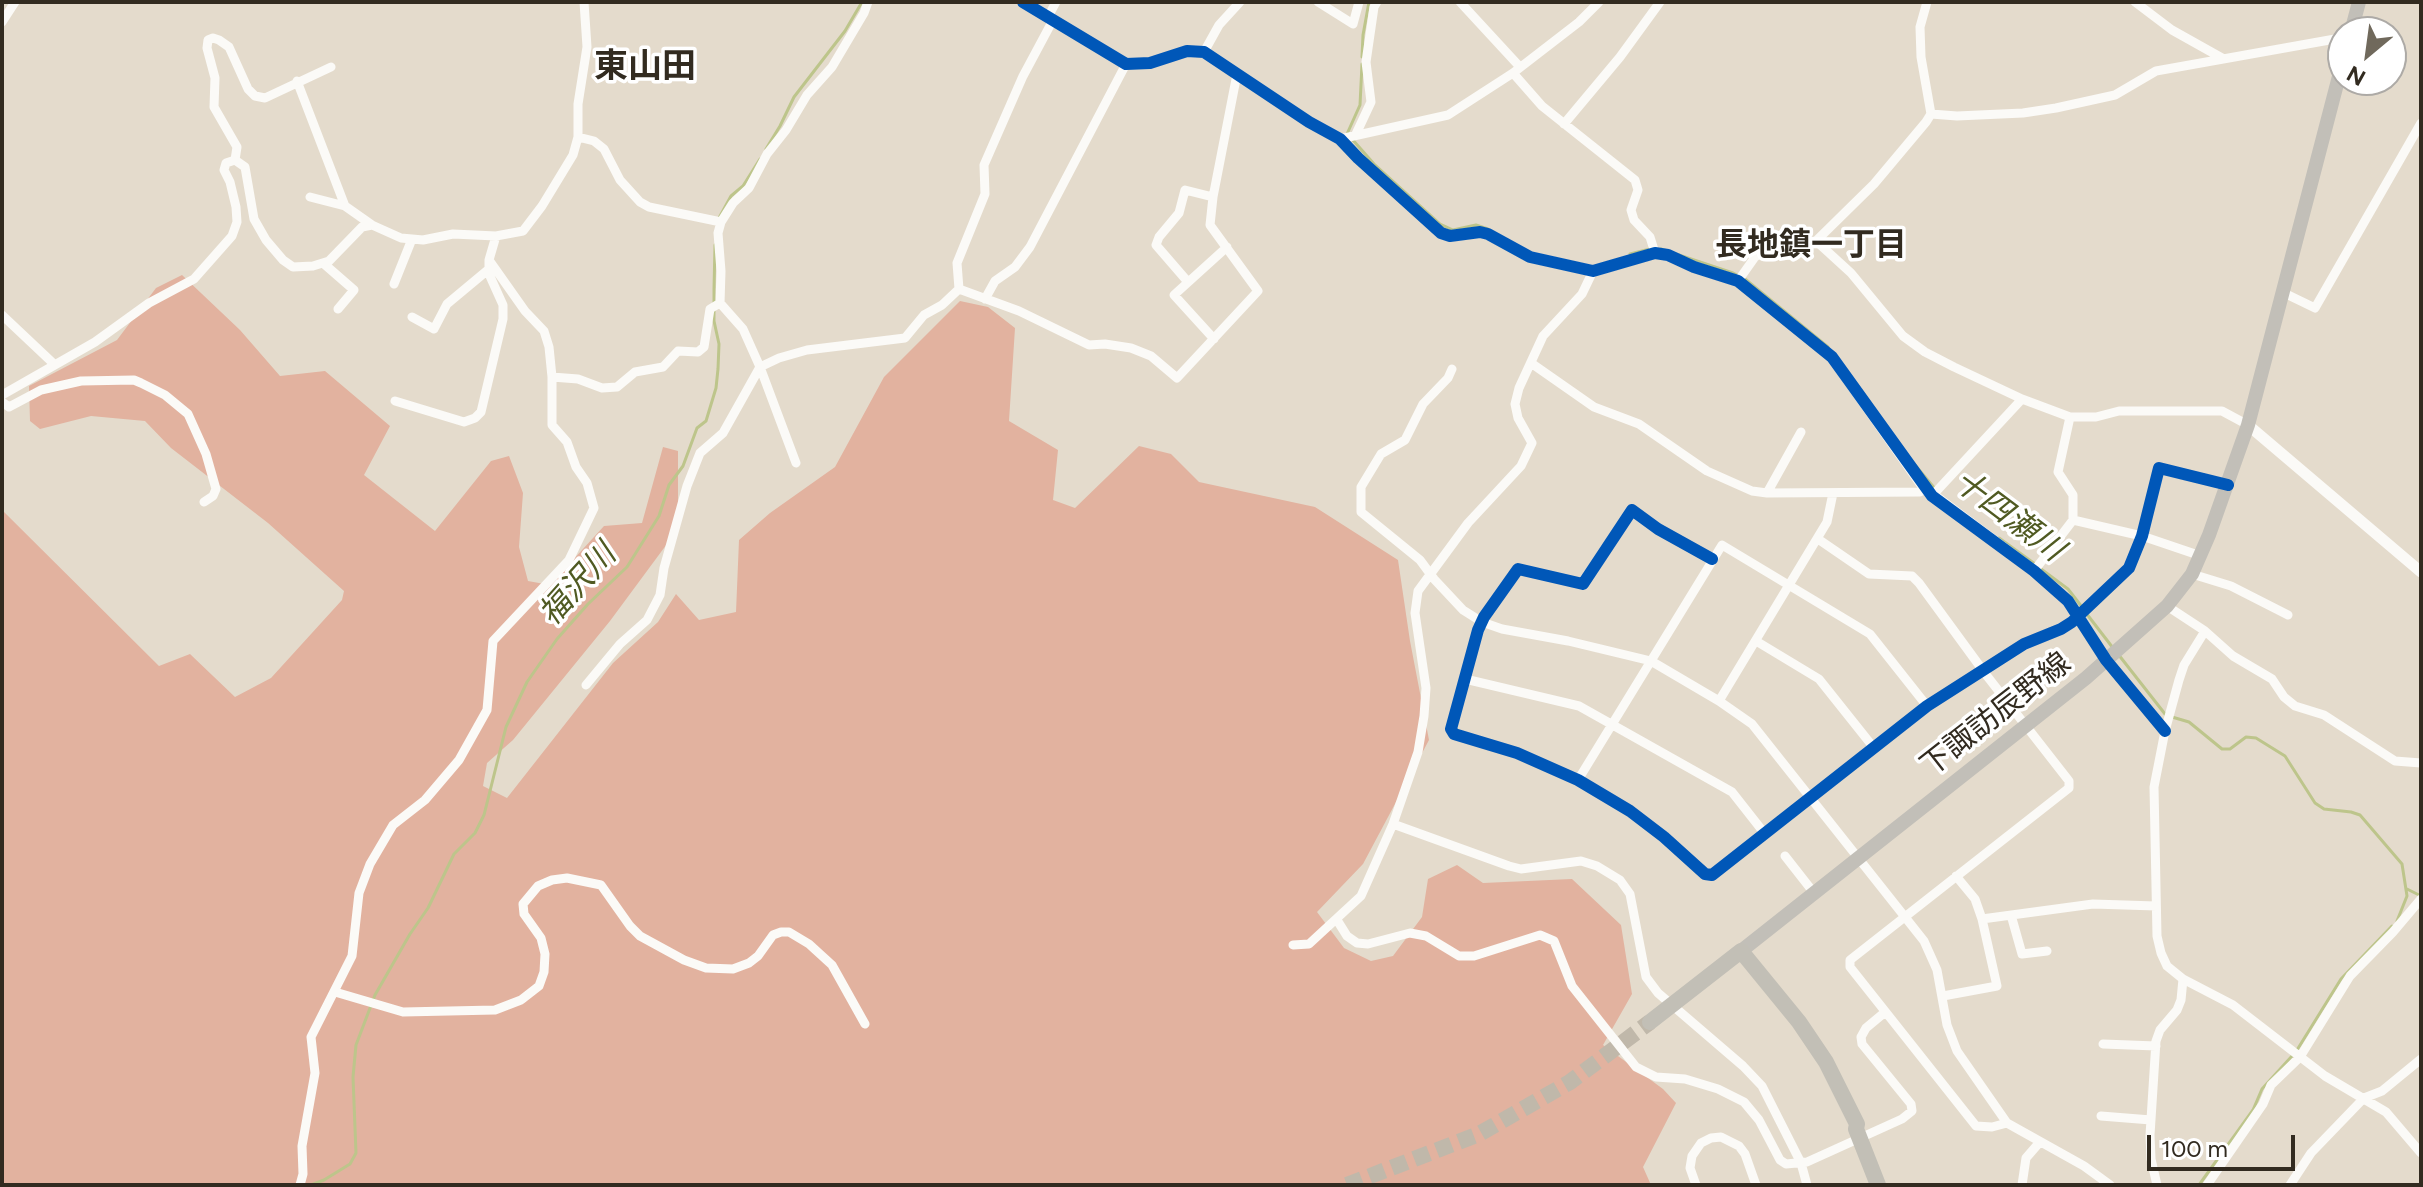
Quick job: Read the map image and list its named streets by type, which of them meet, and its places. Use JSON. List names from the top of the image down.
{
  "streets": {
    "main road": ["下諏訪辰野線"]
  },
  "districts": ["東山田", "長地鎮一丁目"],
  "water": ["十四瀬川", "福沢川"],
  "scale_bar": "100 m",
  "north": "bottom left"
}
